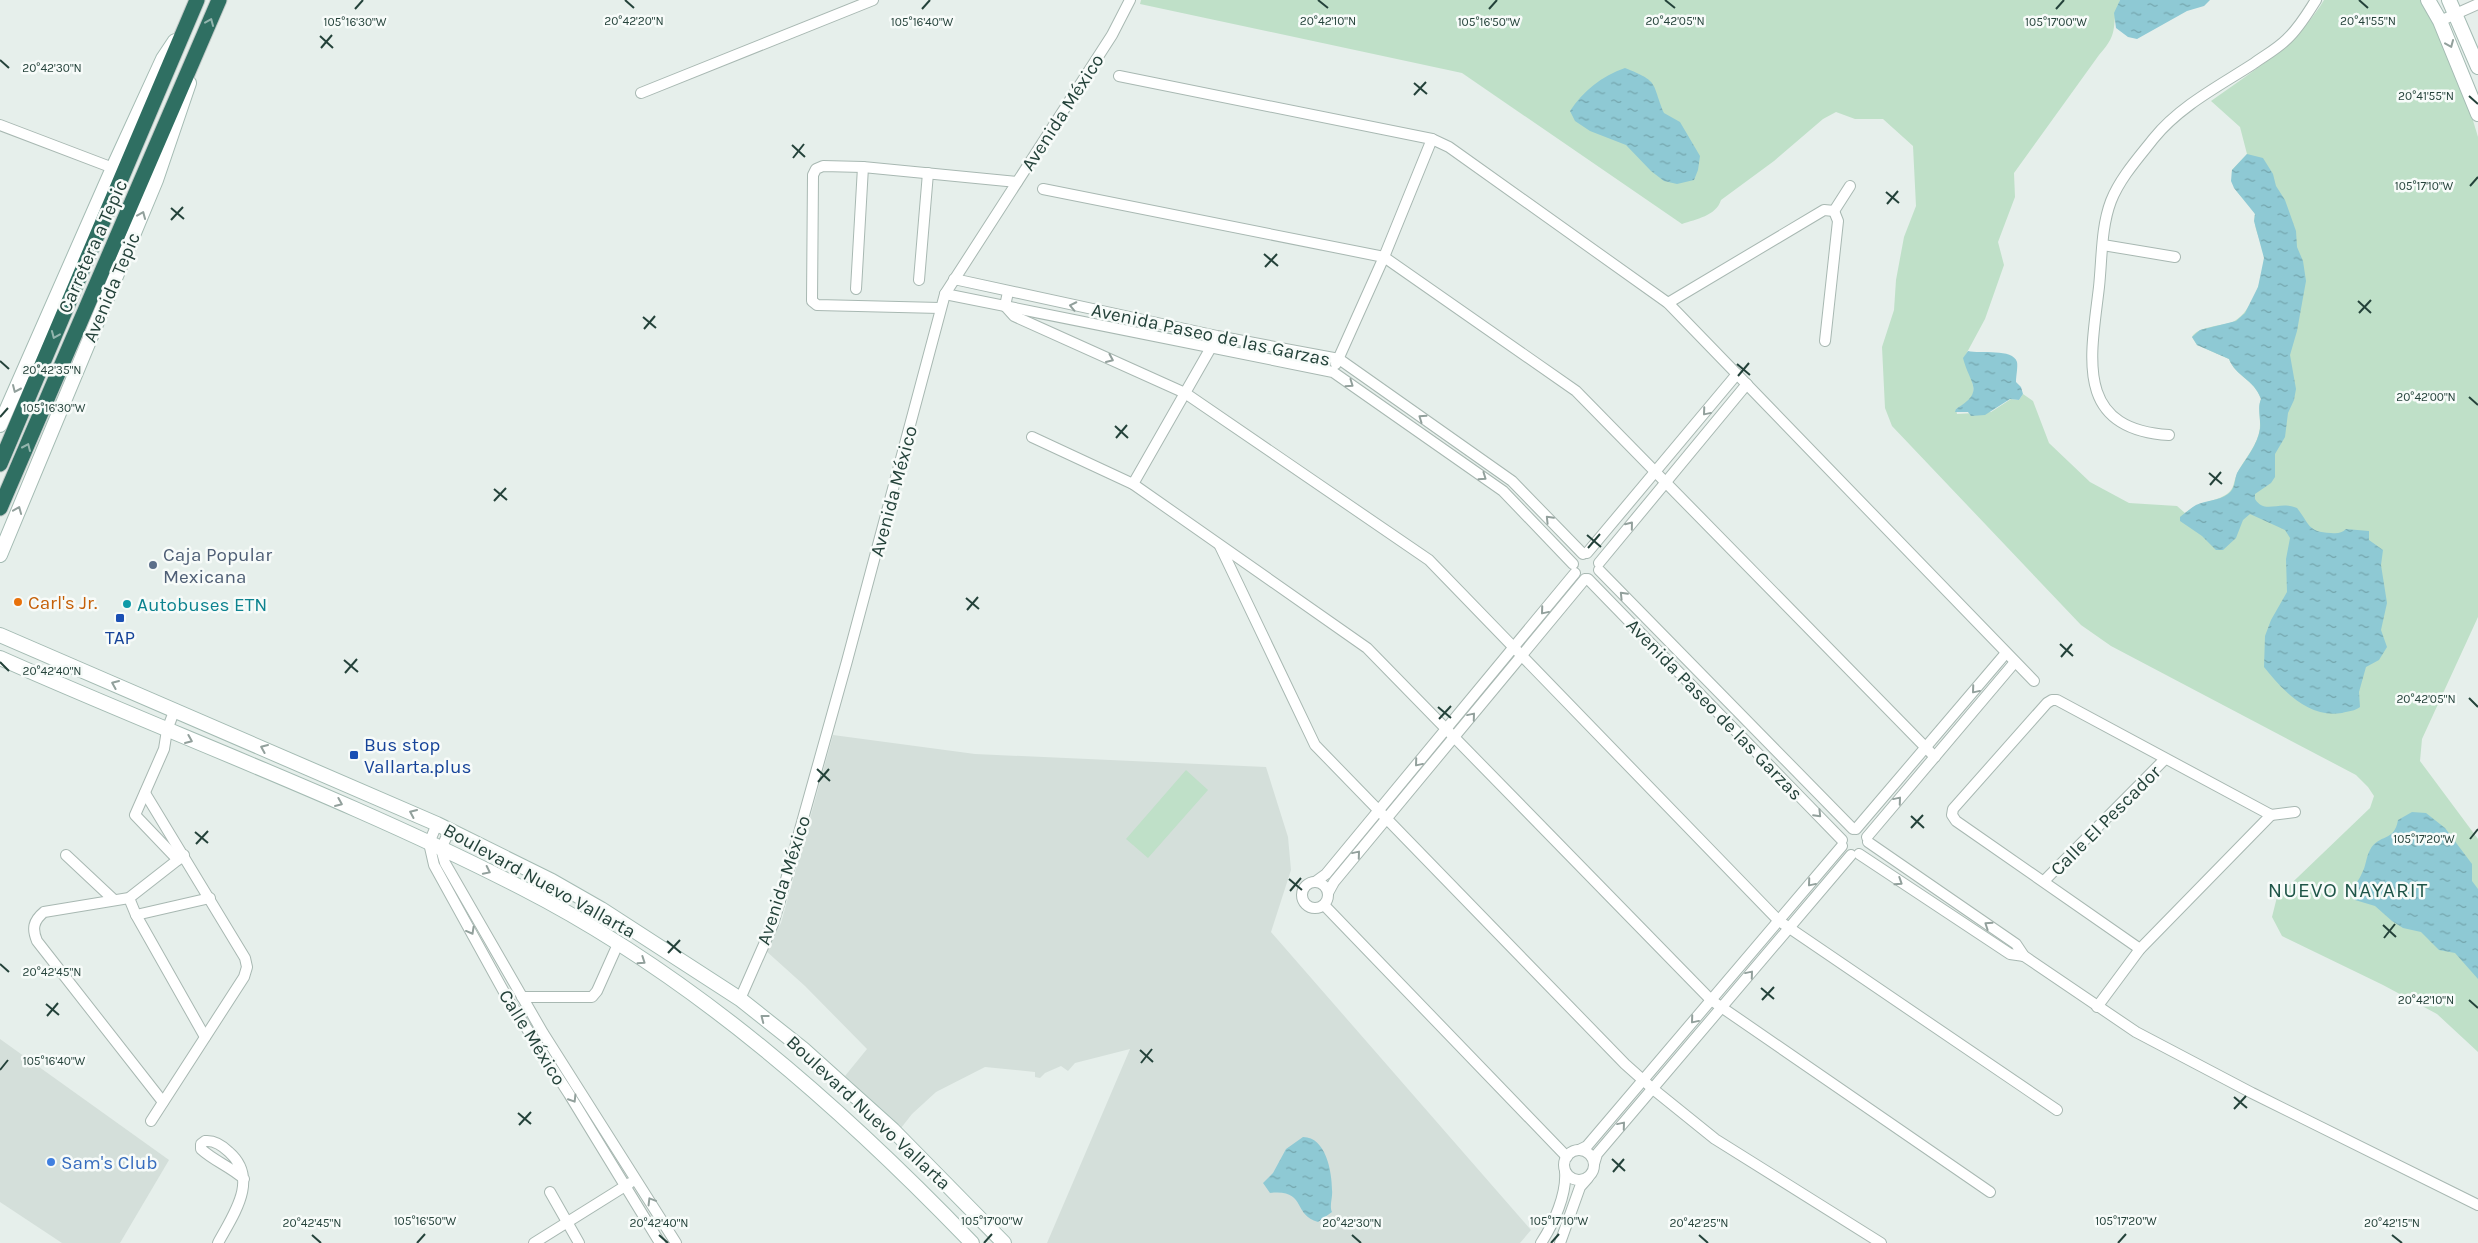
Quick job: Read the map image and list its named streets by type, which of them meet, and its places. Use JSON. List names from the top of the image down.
{
  "streets": {
    "highway": ["Carretera a Tepic"],
    "main road": ["Avenida Tepic", "Boulevard Nuevo Vallarta"],
    "street": [
      "Avenida México",
      "Avenida Paseo de las Garzas",
      "Calle El Pescador",
      "Calle México"
    ]
  },
  "crossings": [
    ["Avenida México", "Avenida Paseo de las Garzas"],
    ["Avenida México", "Boulevard Nuevo Vallarta"],
    ["Carretera a Tepic", "Avenida Tepic"],
    ["Boulevard Nuevo Vallarta", "Calle México"]
  ],
  "districts": ["NUEVO NAYARIT"],
  "places": {
    "other": [
      "Caja Popular Mexicana",
      "Carl's Jr.",
      "Autobuses ETN",
      "Sam's Club"
    ],
    "transit": ["TAP", "Bus stop Vallarta.plus"]
  },
  "coordinates": [
    "20°41'55\"N",
    "20°42'20\"N",
    "20°42'10\"N",
    "20°42'05\"N",
    "105°16'30\"W",
    "105°16'40\"W",
    "105°16'50\"W",
    "105°17'00\"W",
    "20°42'30\"N",
    "105°17'10\"W",
    "20°42'35\"N",
    "20°42'00\"N",
    "20°42'40\"N",
    "105°17'20\"W",
    "20°42'45\"N",
    "20°42'25\"N",
    "20°42'15\"N"
  ]
}
